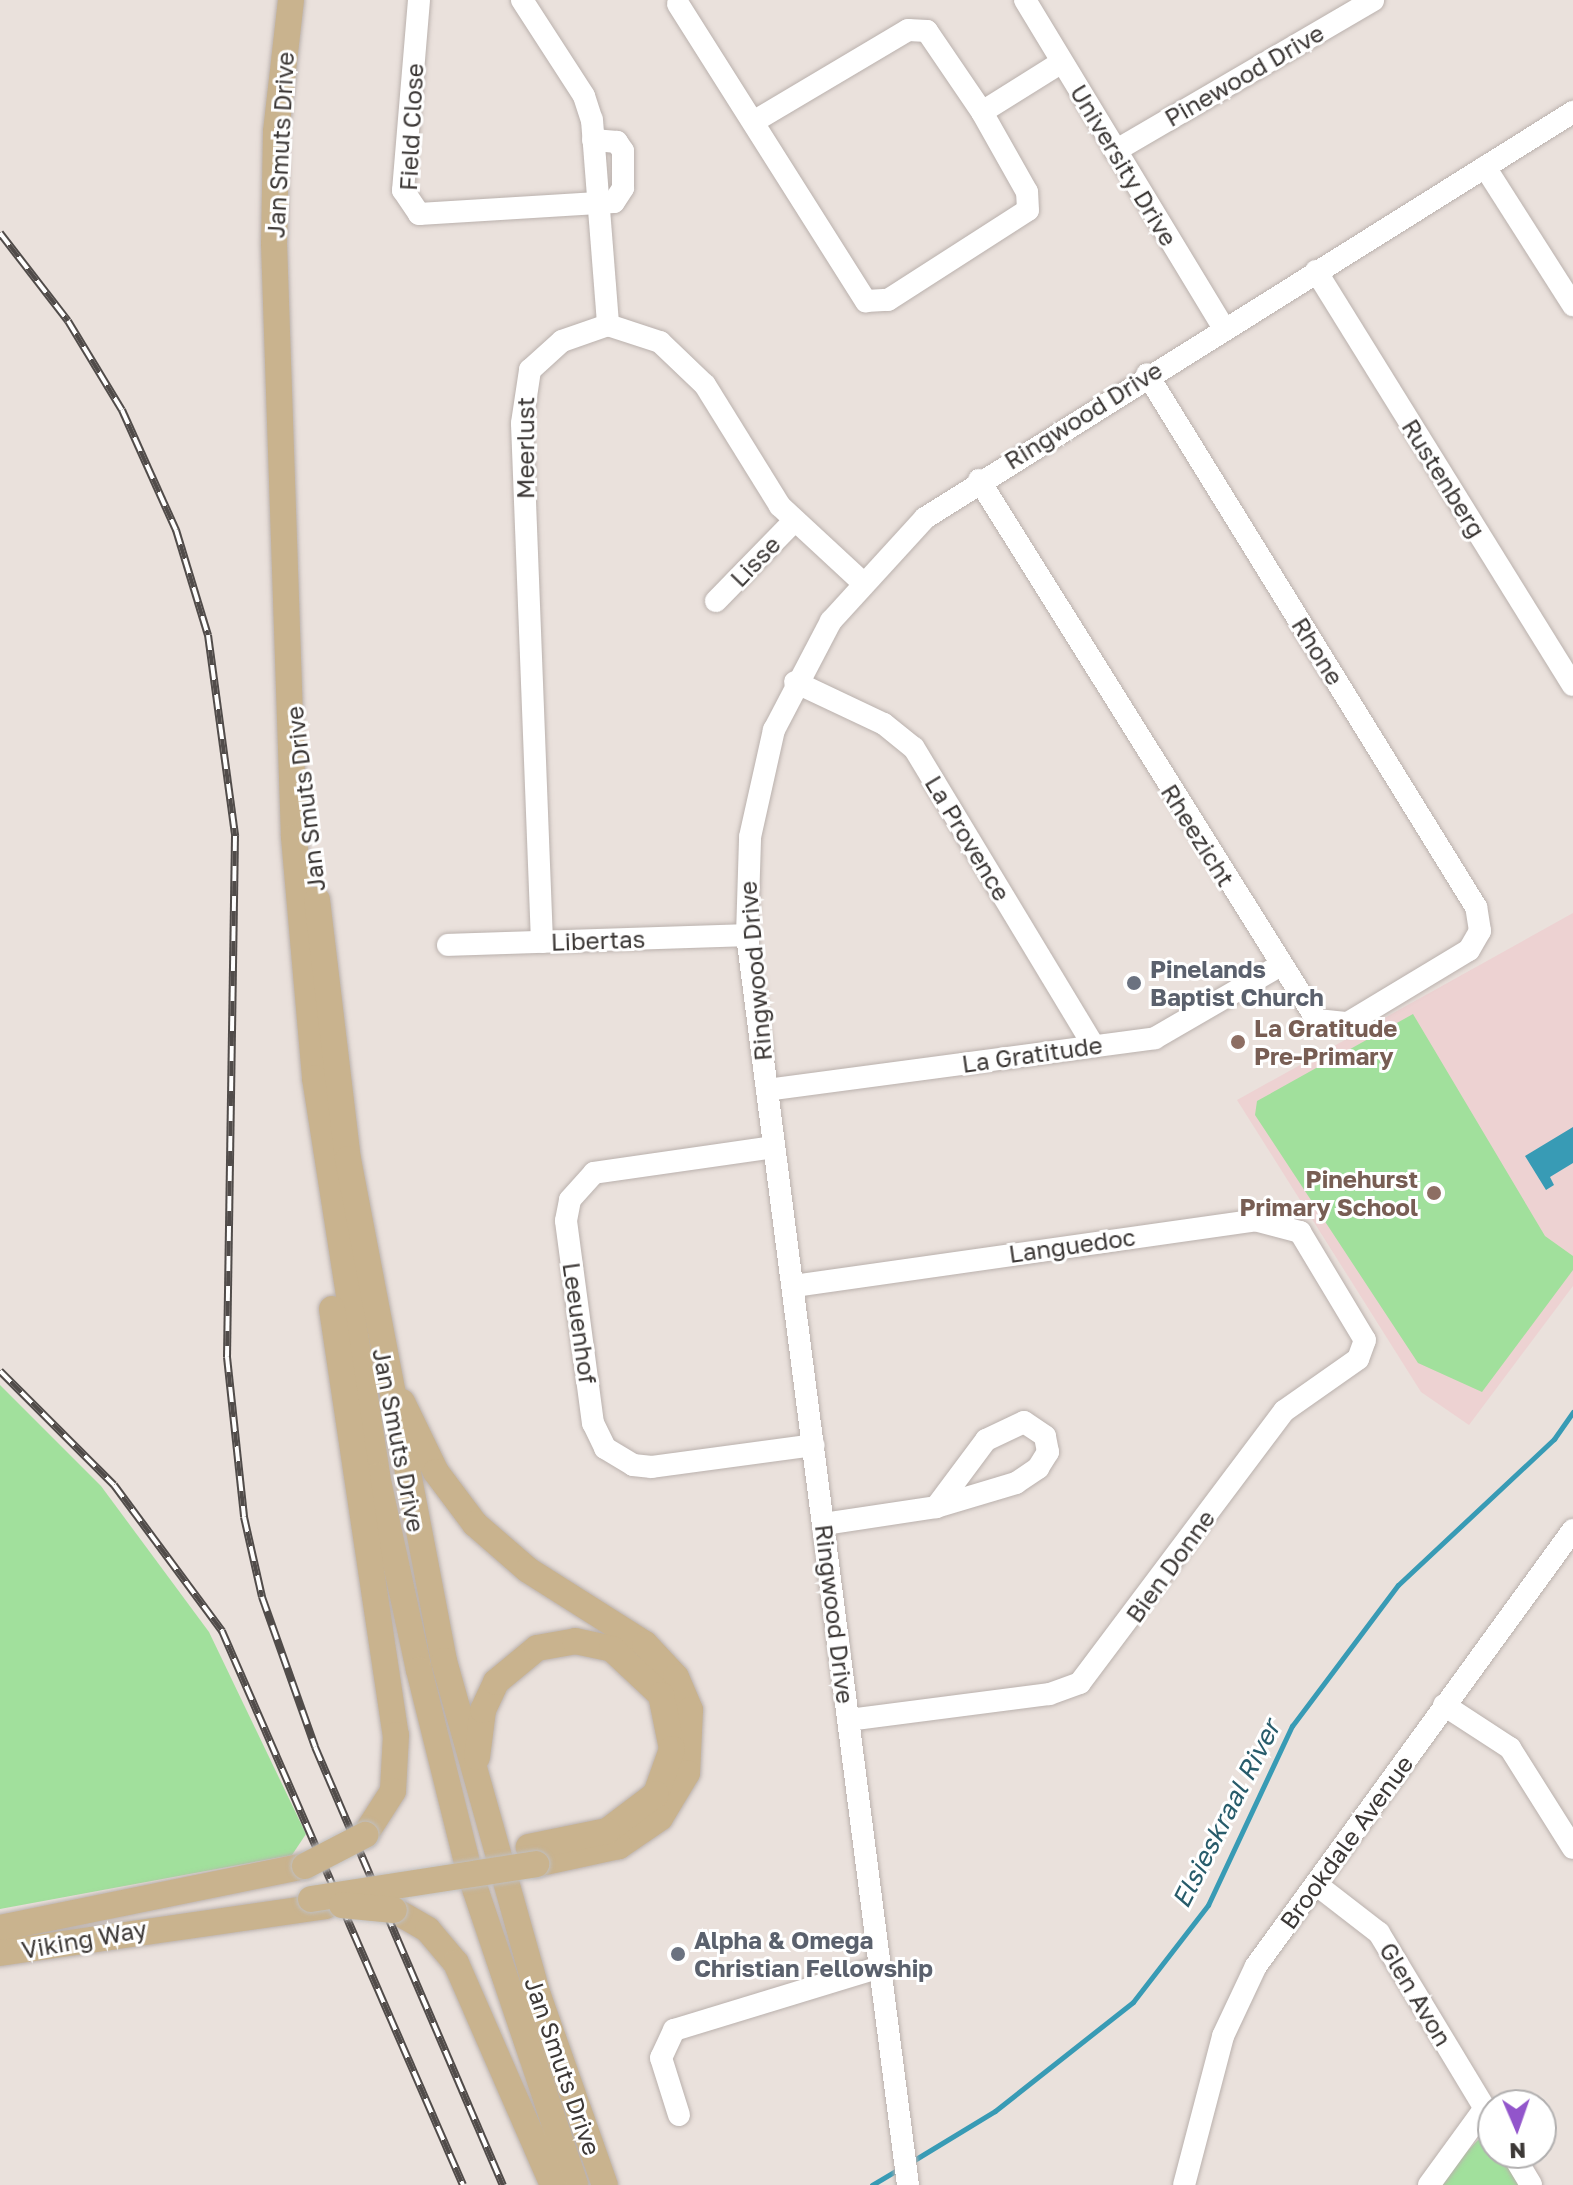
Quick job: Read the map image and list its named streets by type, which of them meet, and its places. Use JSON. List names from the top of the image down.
{
  "streets": {
    "main road": ["Jan Smuts Drive", "Viking Way"],
    "street": [
      "Pinewood Drive",
      "Field Close",
      "University Drive",
      "Ringwood Drive",
      "Meerlust",
      "Rustenberg",
      "Lisse",
      "Rhone",
      "Rheezicht",
      "La Provence",
      "Libertas",
      "La Gratitude",
      "Languedoc",
      "Leeuenhof",
      "Bien Donne",
      "Brookdale Avenue",
      "Glen Avon"
    ]
  },
  "crossings": [
    ["Pinewood Drive", "University Drive"],
    ["University Drive", "Ringwood Drive"],
    ["Ringwood Drive", "Rustenberg"],
    ["Ringwood Drive", "Rhone"],
    ["Ringwood Drive", "Rheezicht"],
    ["Ringwood Drive", "La Provence"],
    ["Ringwood Drive", "Libertas"],
    ["Ringwood Drive", "La Gratitude"],
    ["Ringwood Drive", "Languedoc"],
    ["Ringwood Drive", "Leeuenhof"],
    ["Ringwood Drive", "Bien Donne"],
    ["Meerlust", "Libertas"],
    ["Rhone", "Rheezicht"],
    ["Rheezicht", "La Gratitude"],
    ["La Provence", "La Gratitude"],
    ["Languedoc", "Bien Donne"],
    ["Brookdale Avenue", "Glen Avon"]
  ],
  "water": ["Elsieskraal River"],
  "places": [
    "Pinelands Baptist Church",
    "La Gratitude Pre-Primary",
    "Pinehurst Primary School",
    "Alpha & Omega Christian Fellowship"
  ],
  "north": "bottom"
}
